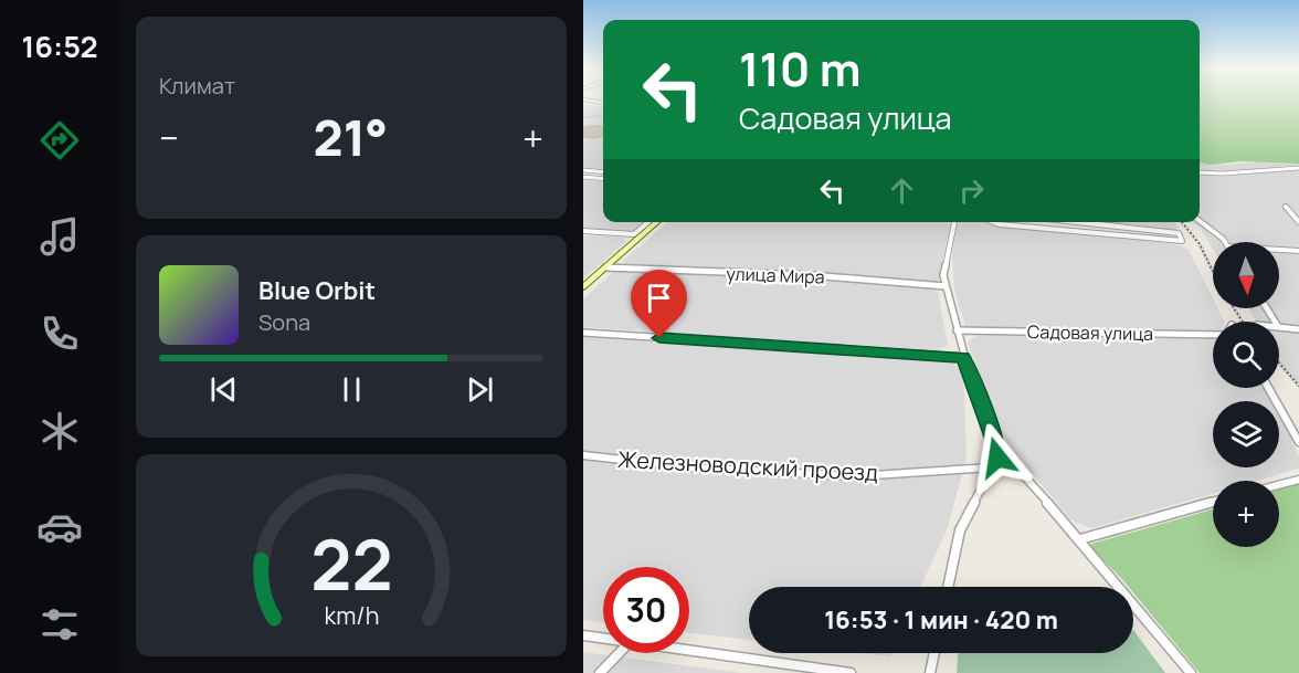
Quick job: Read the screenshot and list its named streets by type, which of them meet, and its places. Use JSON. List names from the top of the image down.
{
  "streets": {
    "street": ["улица Мира", "Садовая улица", "Железноводский проезд"]
  },
  "north": "bottom",
  "page": {
    "tabs": "16:52",
    "tile": "Климат",
    "turn": ["110 m", "Садовая улица"],
    "heat": ["−", "21°", "+"],
    "map_buttons": "+",
    "song": ["Blue Orbit", "Sona"],
    "limit": "30",
    "trip": "16:53 · 1 мин · 420 m",
    "gauge": ["22", "km/h"]
  }
}
